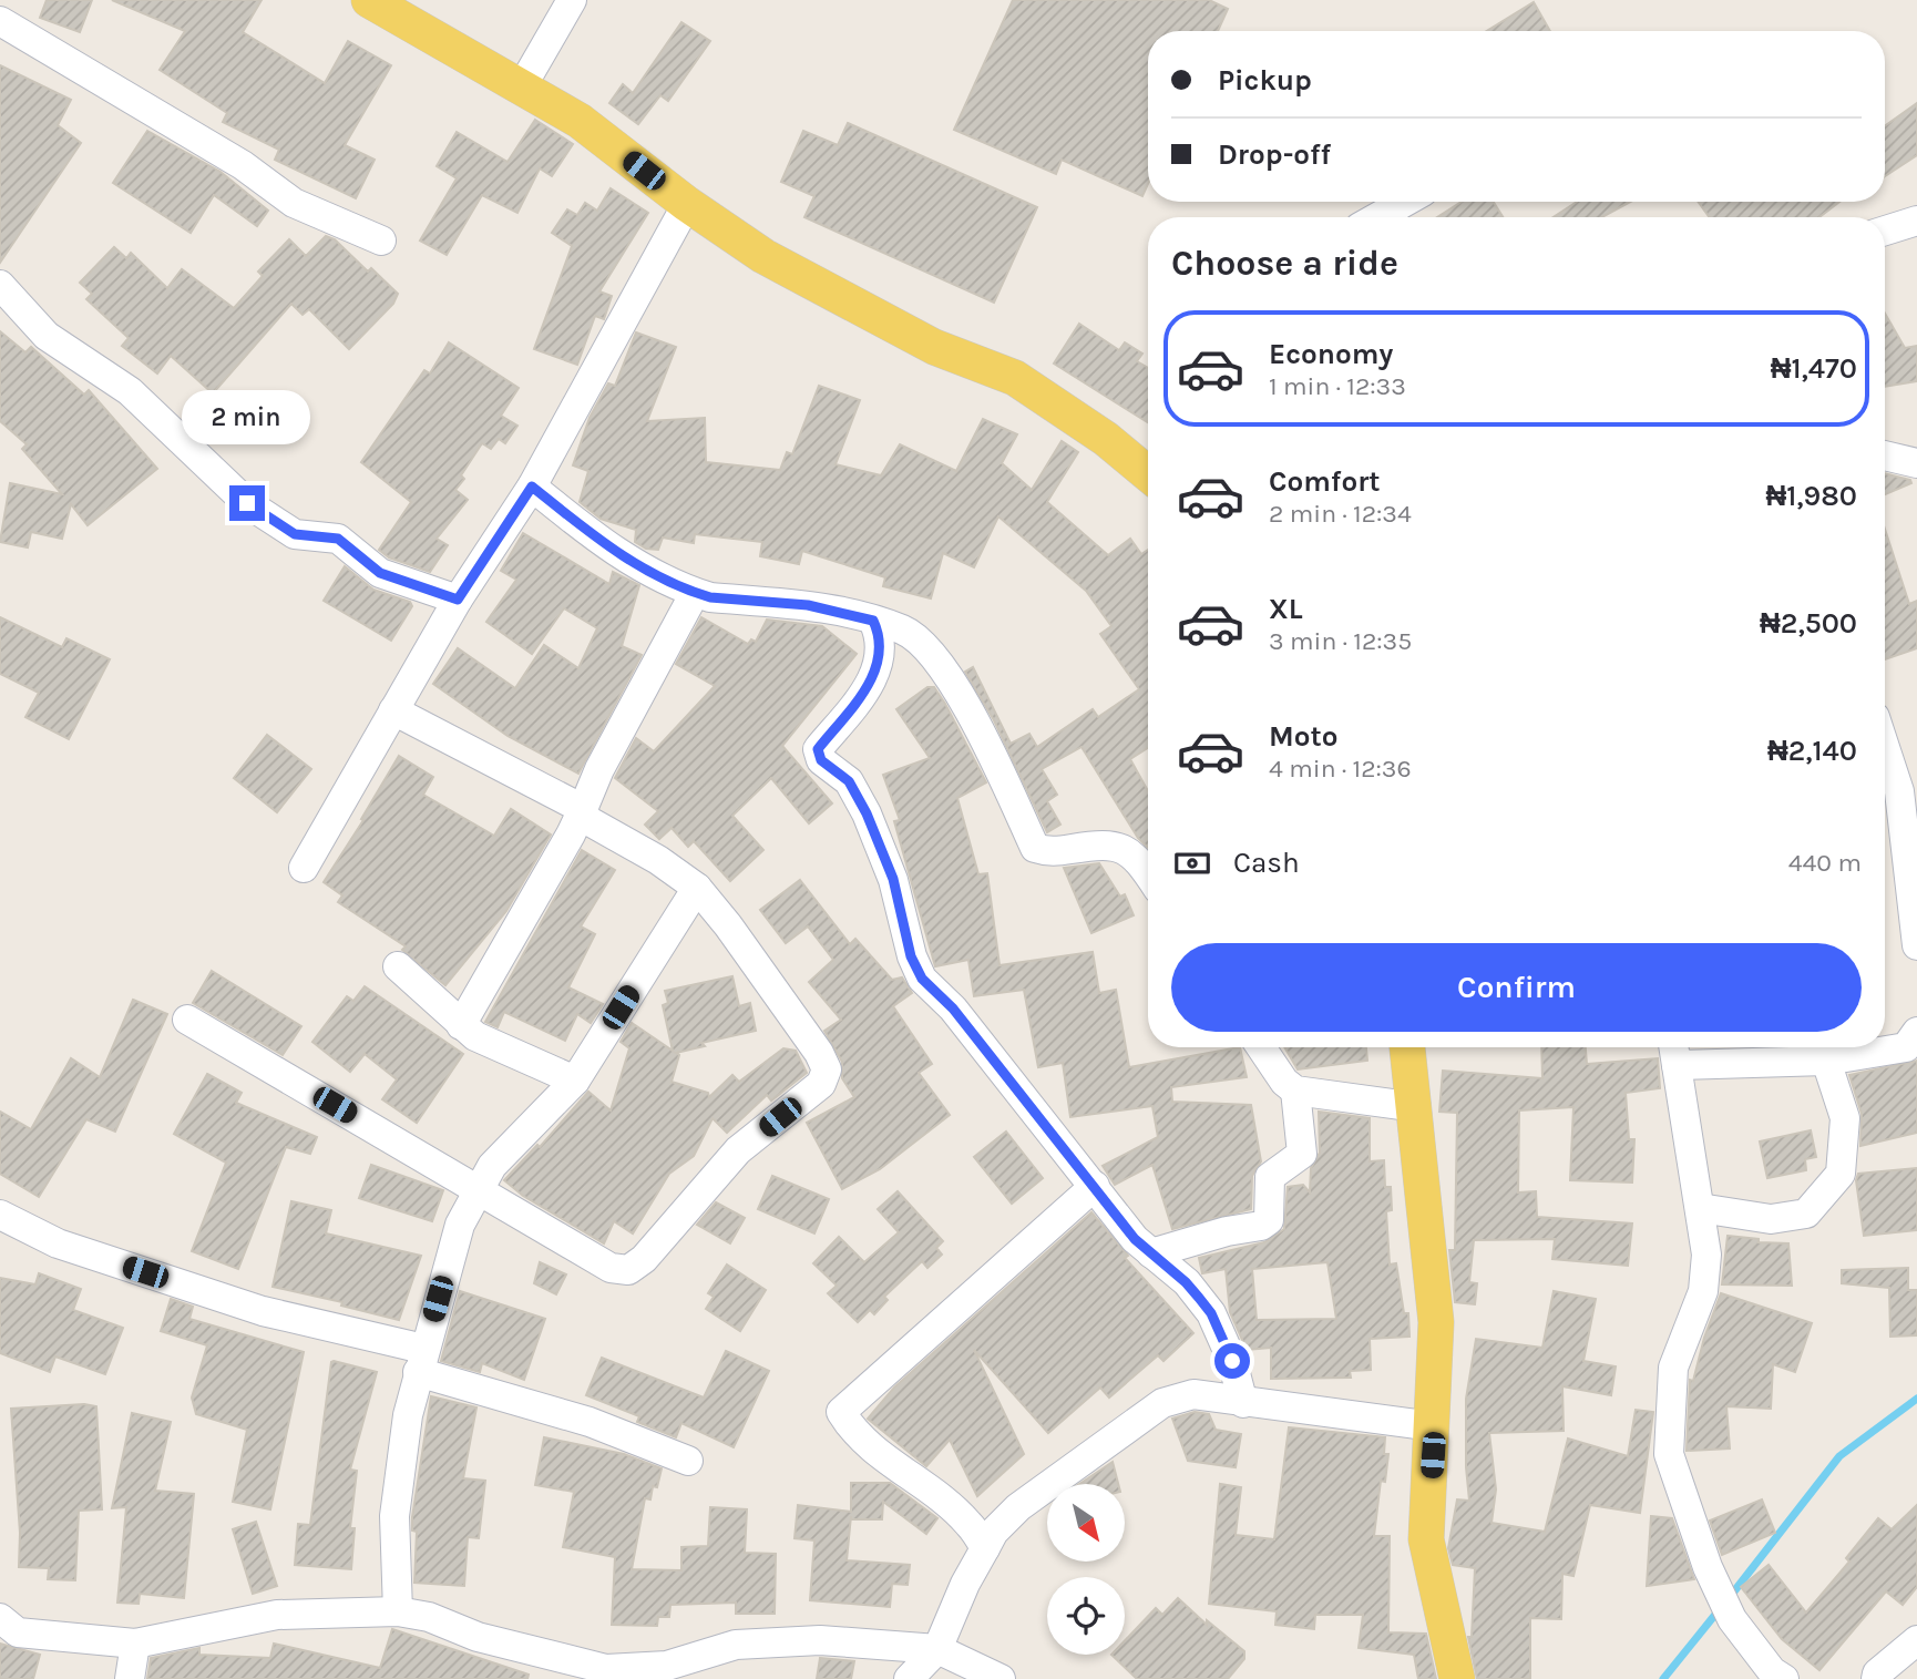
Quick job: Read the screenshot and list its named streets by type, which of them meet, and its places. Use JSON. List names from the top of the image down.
{
  "north": "bottom right",
  "page": {
    "banner": ["Pickup", "Drop-off"],
    "heading": "Choose a ride",
    "list": [
      {
        "name": "Economy",
        "note": "1 min · 12:33",
        "value": "₦1,470"
      },
      {
        "name": "Comfort",
        "note": "2 min · 12:34",
        "value": "₦1,980"
      },
      {
        "name": "XL",
        "note": "3 min · 12:35",
        "value": "₦2,500"
      },
      {
        "name": "Moto",
        "note": "4 min · 12:36",
        "value": "₦2,140"
      }
    ],
    "bubble": "2 min",
    "pay": ["Cash", "440 m"],
    "buttons": "Confirm"
  }
}
